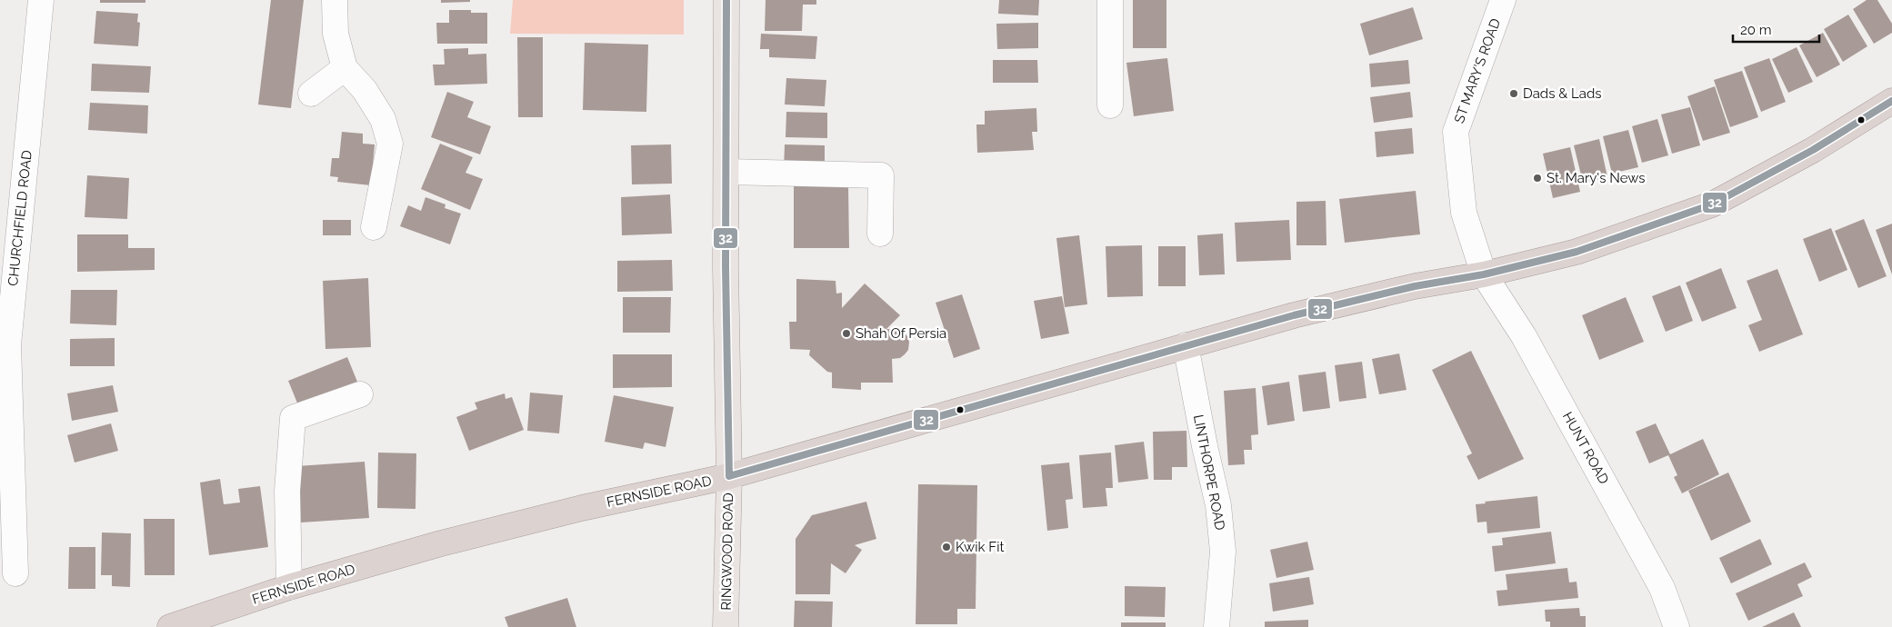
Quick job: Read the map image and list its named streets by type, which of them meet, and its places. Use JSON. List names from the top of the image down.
{
  "streets": {
    "highway": ["FERNSIDE ROAD"],
    "main road": ["RINGWOOD ROAD"],
    "street": [
      "ST MARY'S ROAD",
      "CHURCHFIELD ROAD",
      "HUNT ROAD",
      "LINTHORPE ROAD"
    ]
  },
  "crossings": [
    ["ST MARY'S ROAD", "HUNT ROAD"],
    ["ST MARY'S ROAD", "FERNSIDE ROAD"],
    ["HUNT ROAD", "FERNSIDE ROAD"],
    ["LINTHORPE ROAD", "FERNSIDE ROAD"],
    ["FERNSIDE ROAD", "RINGWOOD ROAD"]
  ],
  "places": [
    "Dads & Lads",
    "St. Mary's News",
    "Shah Of Persia",
    "Kwik Fit"
  ],
  "lines": ["transit line 32"],
  "scale_bar": "20 m"
}
